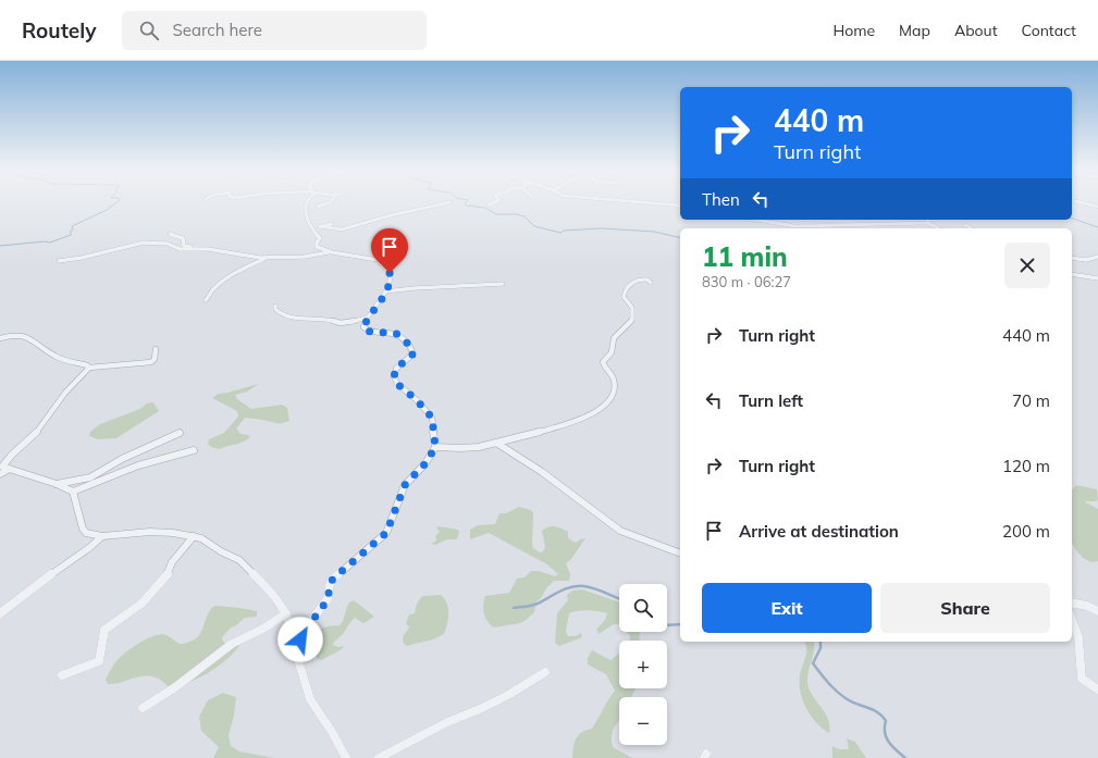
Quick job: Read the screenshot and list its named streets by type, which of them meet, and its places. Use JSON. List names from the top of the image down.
{
  "page": {
    "header": "Routely",
    "search": "Search here",
    "nav": [
      "Home",
      "Map",
      "About",
      "Contact"
    ],
    "turn": ["440 m", "Turn right"],
    "then": "Then",
    "heading": ["11 min", "830 m · 06:27"],
    "list": [
      {
        "name": "Turn right",
        "value": "440 m"
      },
      {
        "name": "Turn left",
        "value": "70 m"
      },
      {
        "name": "Turn right",
        "value": "120 m"
      },
      {
        "name": "Arrive at destination",
        "value": "200 m"
      }
    ],
    "buttons": ["Exit", "Share"],
    "map_buttons": ["+", "−"]
  }
}
